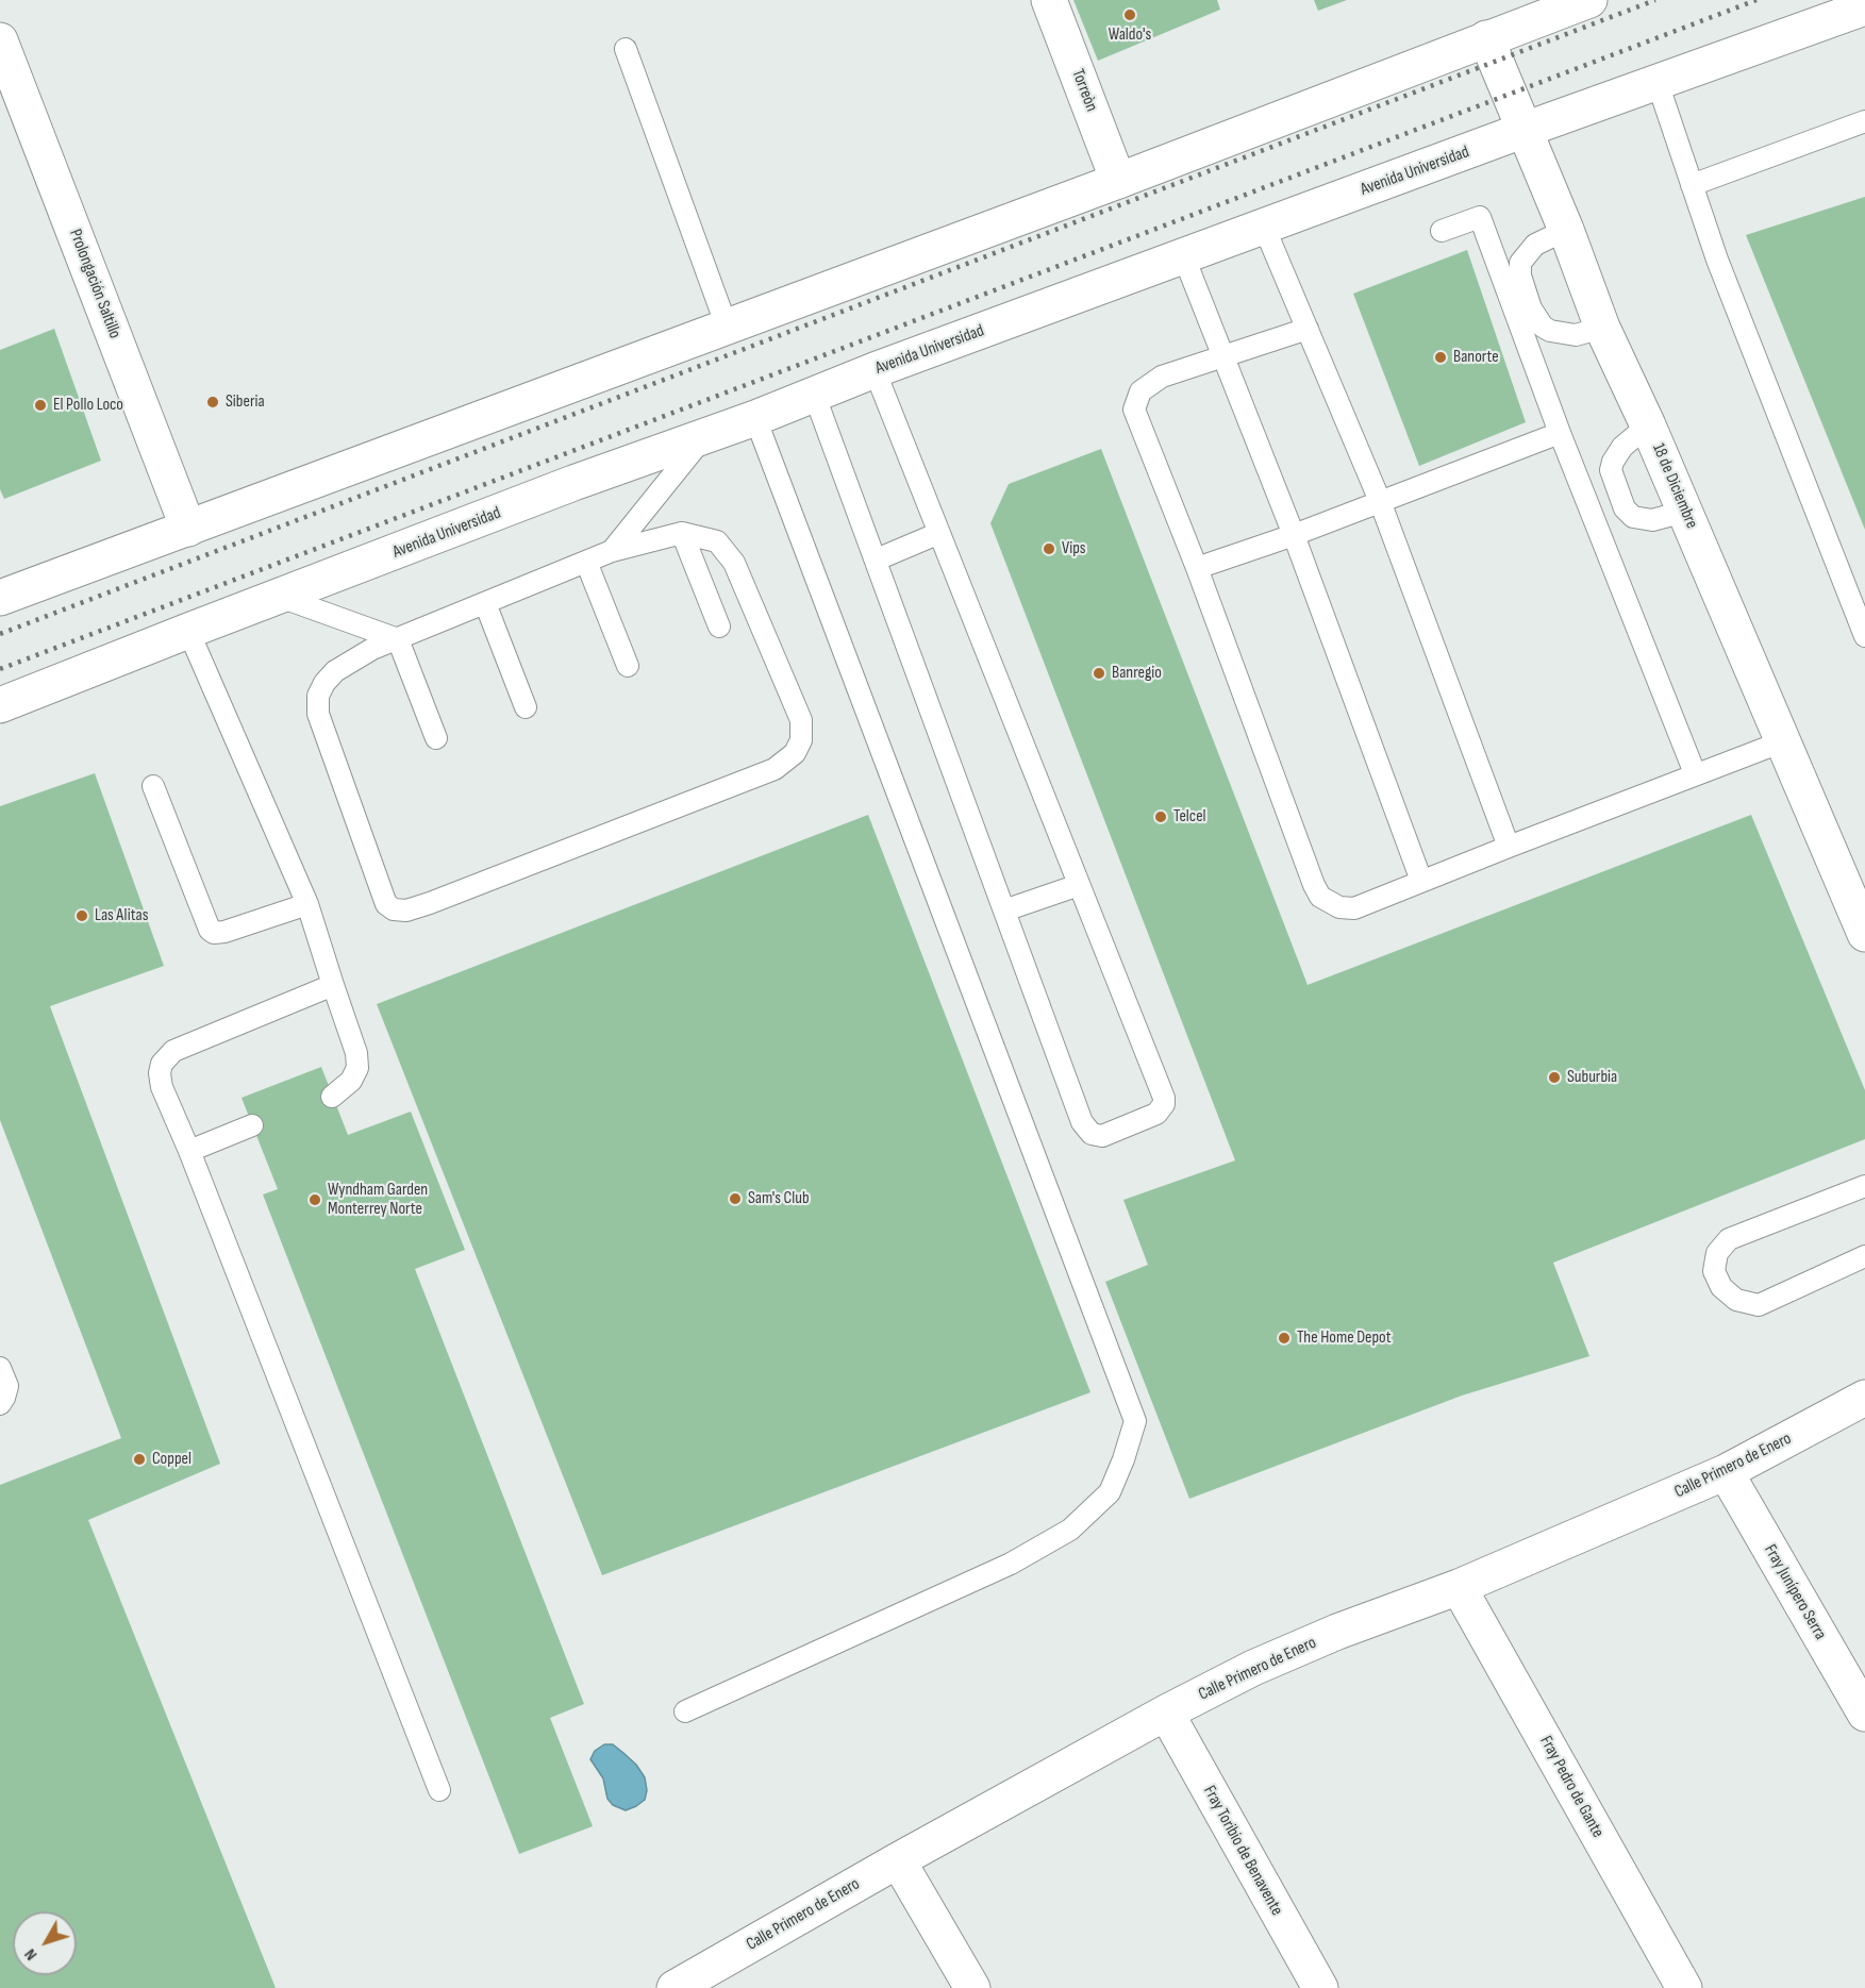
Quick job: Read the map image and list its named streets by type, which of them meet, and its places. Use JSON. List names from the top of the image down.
{
  "streets": {
    "main road": [
      "Torreòn",
      "Avenida Universidad",
      "Prolongación Saltillo",
      "18 de Diciembre",
      "Calle Primero de Enero",
      "Fray Junípero Serra",
      "Fray Pedro de Gante",
      "Fray Toribio de Benavente"
    ]
  },
  "crossings": [
    ["Avenida Universidad", "18 de Diciembre"],
    ["Calle Primero de Enero", "Fray Junípero Serra"],
    ["Calle Primero de Enero", "Fray Pedro de Gante"],
    ["Calle Primero de Enero", "Fray Toribio de Benavente"]
  ],
  "places": [
    "Waldo's",
    "Banorte",
    "Siberia",
    "El Pollo Loco",
    "Vips",
    "Banregio",
    "Telcel",
    "Las Alitas",
    "Suburbia",
    "Sam's Club",
    "Wyndham Garden Monterrey Norte",
    "The Home Depot",
    "Coppel"
  ],
  "north": "bottom left"
}
